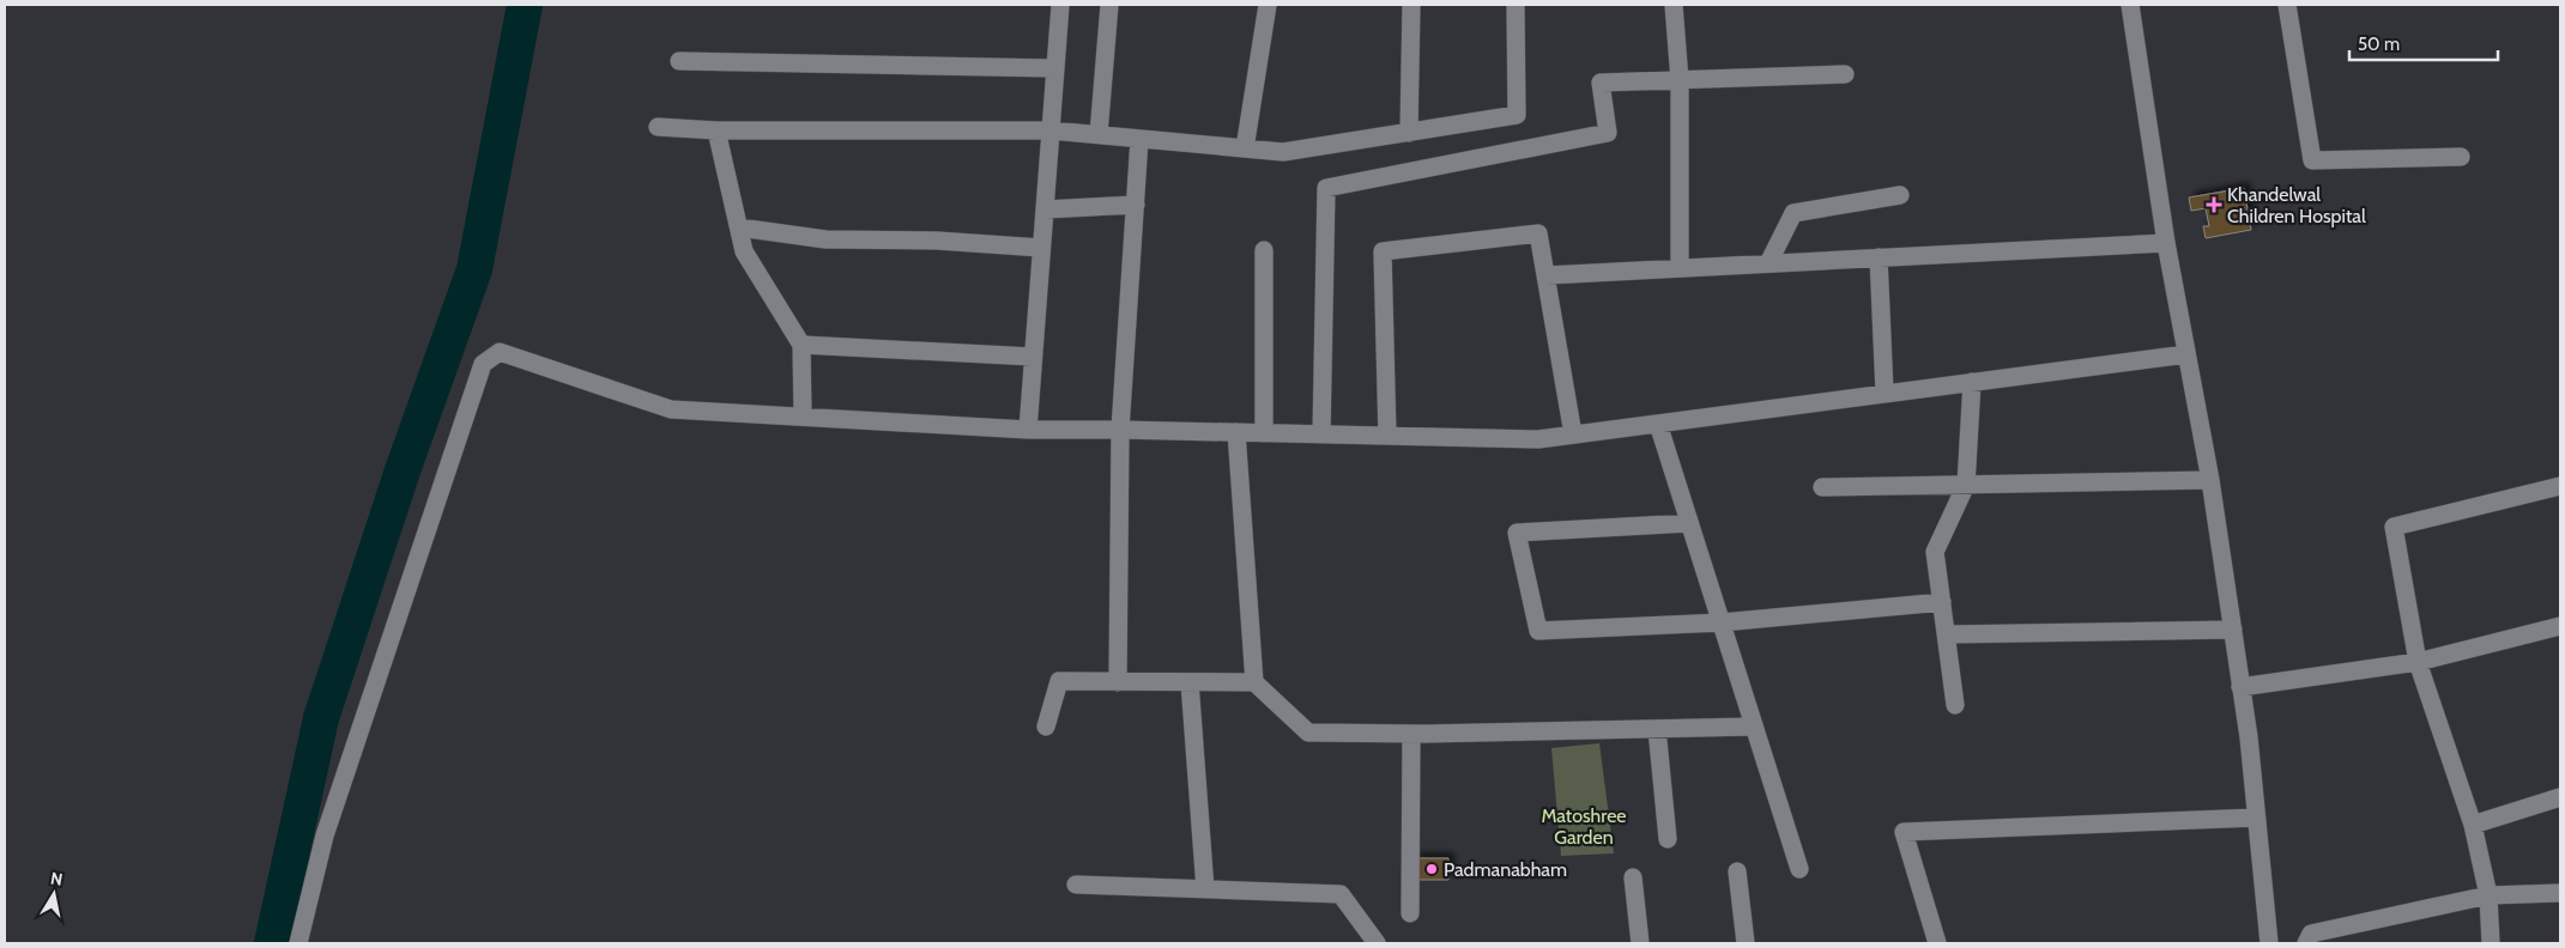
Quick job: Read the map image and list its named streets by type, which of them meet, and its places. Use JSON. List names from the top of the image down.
{
  "parks": ["Matoshree Garden"],
  "places": {
    "health": ["Khandelwal Children Hospital"],
    "other": ["Padmanabham"]
  },
  "scale_bar": "50 m",
  "north": "top"
}
